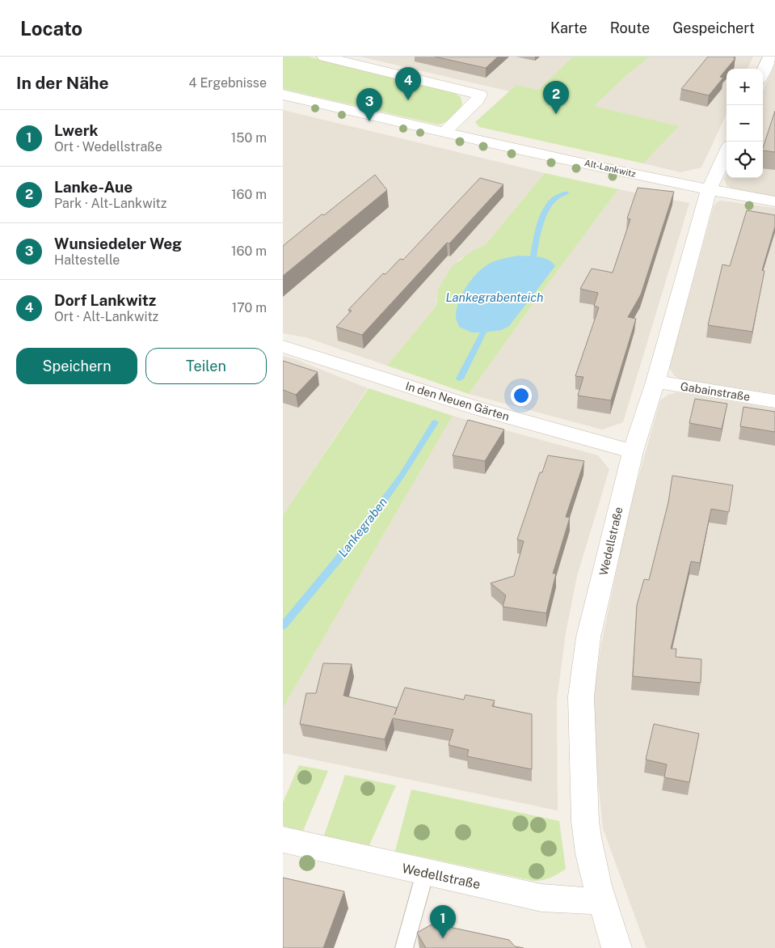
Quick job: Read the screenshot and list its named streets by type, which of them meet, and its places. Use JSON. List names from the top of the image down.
{
  "streets": {
    "street": [
      "Alt-Lankwitz",
      "Gabainstraße",
      "In den Neuen Gärten",
      "Wedellstraße"
    ]
  },
  "crossings": [
    ["Alt-Lankwitz", "Wedellstraße"],
    ["Gabainstraße", "Wedellstraße"],
    ["In den Neuen Gärten", "Wedellstraße"]
  ],
  "water": ["Lankegrabenteich", "Lankegraben"],
  "page": {
    "header": "Locato",
    "nav": ["Karte", "Route", "Gespeichert"],
    "heading": ["In der Nähe", "4 Ergebnisse"],
    "pins": [
      "4",
      "2",
      "3",
      "1"
    ],
    "map_buttons": ["+", "−"],
    "list": [
      {
        "mark": "1",
        "name": "Lwerk",
        "note": "Ort · Wedellstraße",
        "value": "150 m"
      },
      {
        "mark": "2",
        "name": "Lanke-Aue",
        "note": "Park · Alt-Lankwitz",
        "value": "160 m"
      },
      {
        "mark": "3",
        "name": "Wunsiedeler Weg",
        "note": "Haltestelle",
        "value": "160 m"
      },
      {
        "mark": "4",
        "name": "Dorf Lankwitz",
        "note": "Ort · Alt-Lankwitz",
        "value": "170 m"
      }
    ],
    "buttons": ["Speichern", "Teilen"]
  }
}
